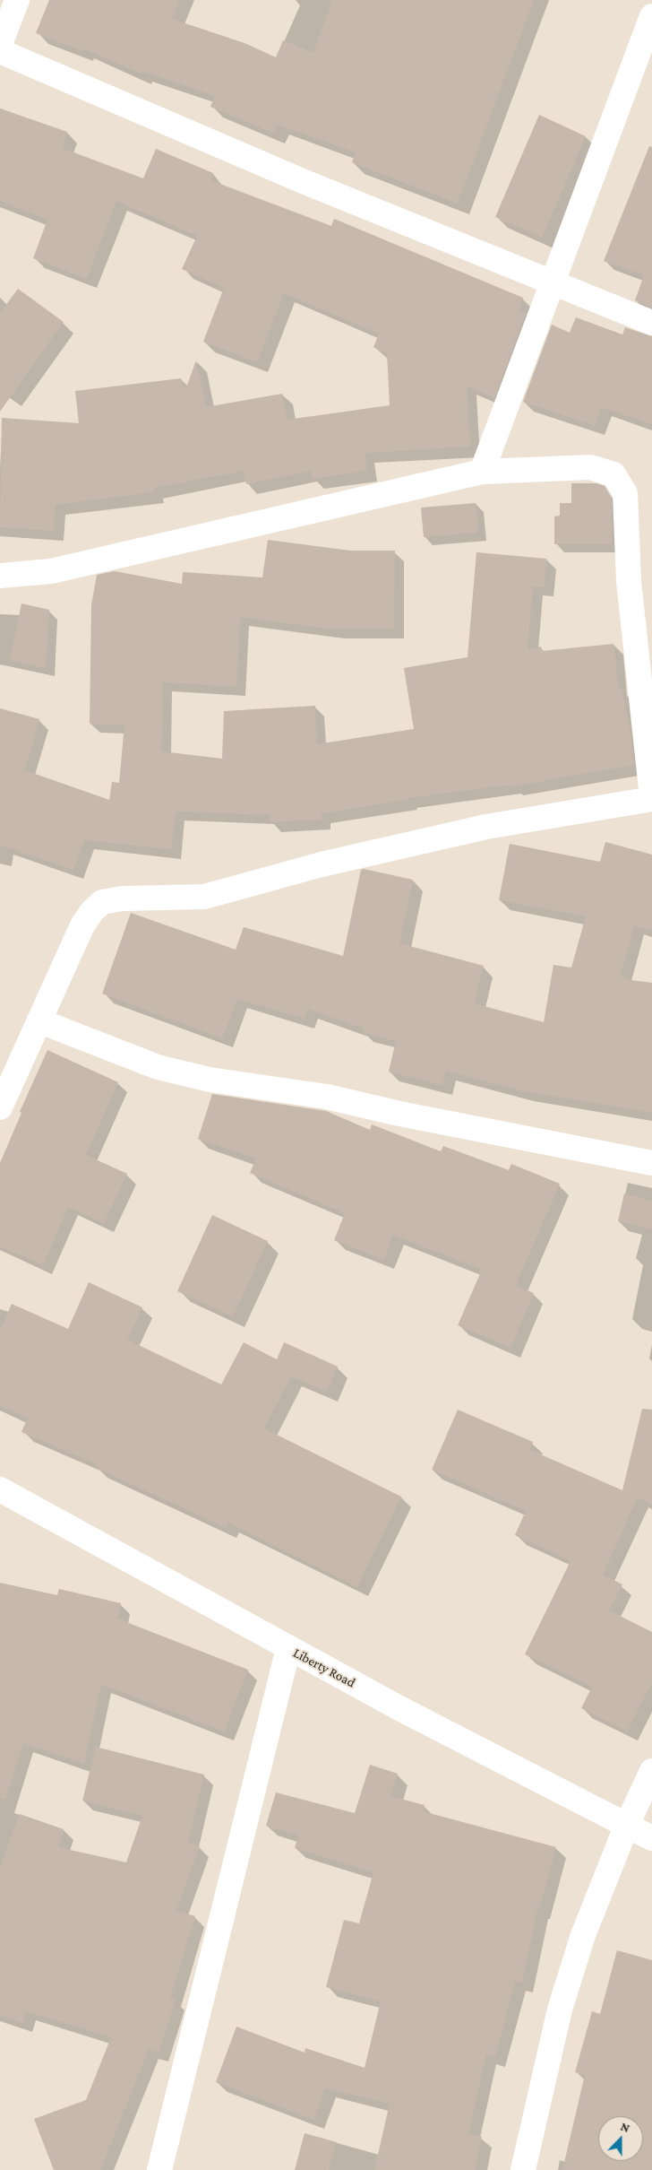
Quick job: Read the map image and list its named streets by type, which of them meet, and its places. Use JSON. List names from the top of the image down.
{
  "streets": {
    "street": ["Liberty Road"]
  },
  "north": "top"
}
